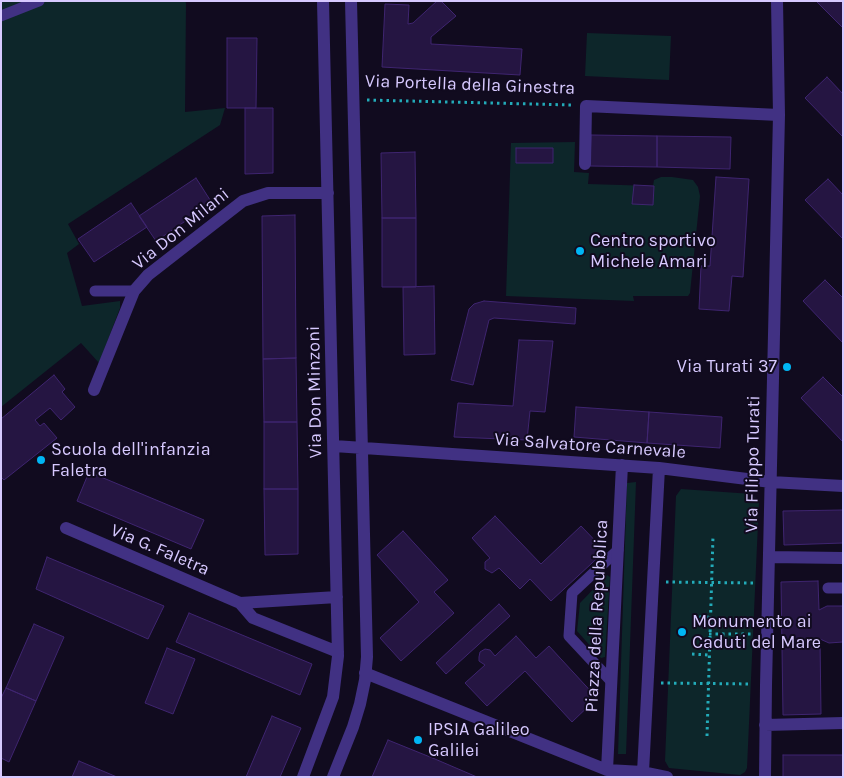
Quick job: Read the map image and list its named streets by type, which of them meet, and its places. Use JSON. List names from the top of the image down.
{
  "streets": {
    "street": [
      "Via Portella della Ginestra",
      "Via Don Milani",
      "Via Don Minzoni",
      "Via Salvatore Carnevale",
      "Via Filippo Turati",
      "Via G. Faletra",
      "Piazza della Repubblica"
    ]
  },
  "crossings": [
    ["Via Portella della Ginestra", "Via Filippo Turati"],
    ["Via Don Milani", "Via Don Minzoni"],
    ["Via Don Minzoni", "Via Salvatore Carnevale"],
    ["Via Salvatore Carnevale", "Via Filippo Turati"],
    ["Via Salvatore Carnevale", "Piazza della Repubblica"]
  ],
  "places": [
    "Centro sportivo Michele Amari",
    "Via Turati 37",
    "Scuola dell'infanzia Faletra",
    "Monumento ai Caduti del Mare",
    "IPSIA Galileo Galilei"
  ]
}
